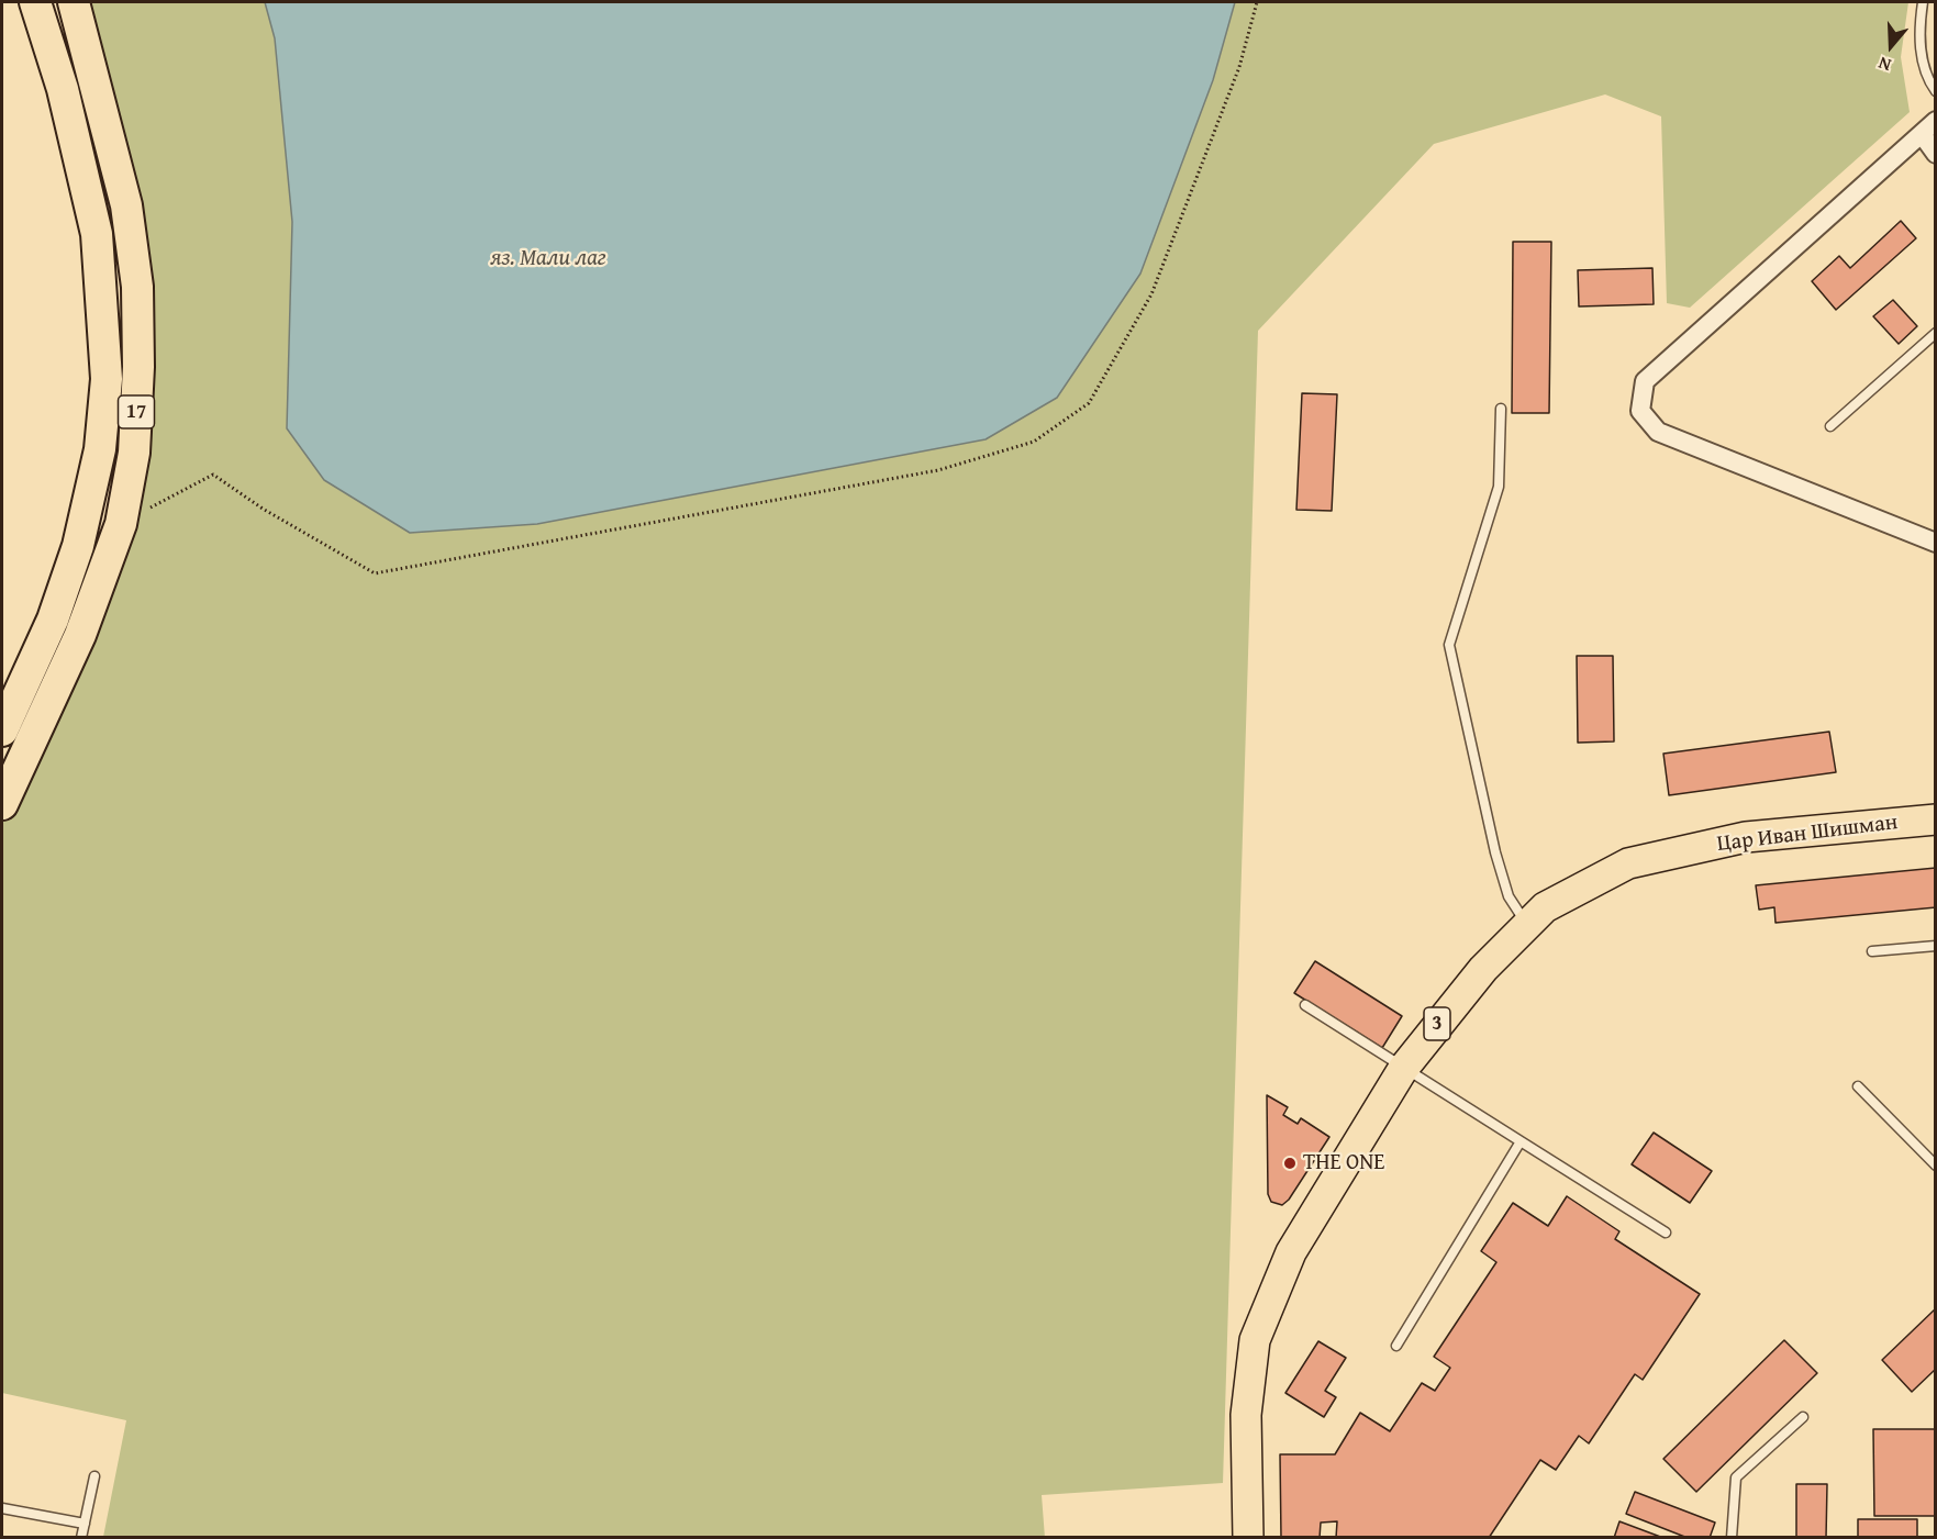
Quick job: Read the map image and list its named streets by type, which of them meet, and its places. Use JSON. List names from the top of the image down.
{
  "streets": {
    "highway": ["17"],
    "main road": ["Цар Иван Шишман", "3"]
  },
  "water": ["яз. Мали лаг"],
  "places": ["THE ONE"],
  "north": "bottom"
}
